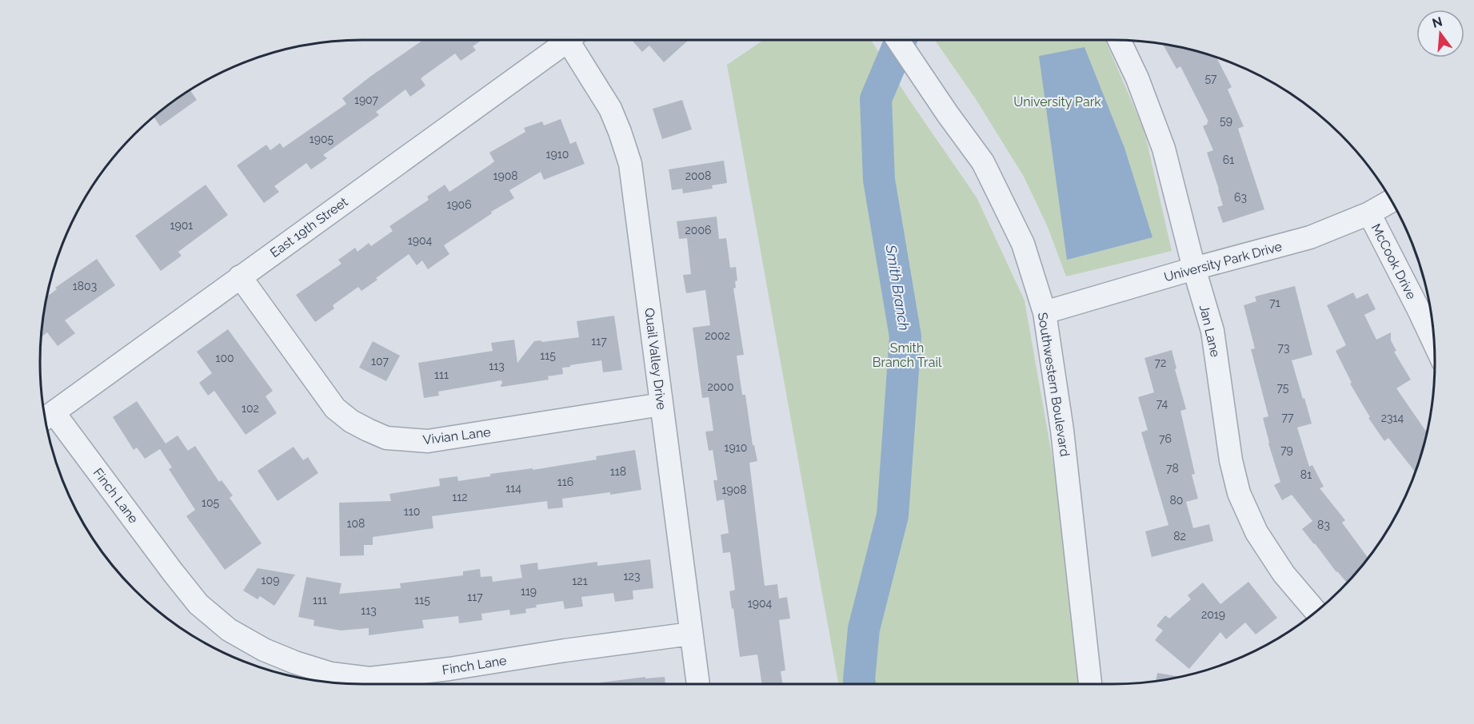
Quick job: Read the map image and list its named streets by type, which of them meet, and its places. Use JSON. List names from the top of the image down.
{
  "streets": {
    "street": [
      "East 19th Street",
      "University Park Drive",
      "McCook Drive",
      "Jan Lane",
      "Quail Valley Drive",
      "Southwestern Boulevard",
      "Vivian Lane",
      "Finch Lane"
    ]
  },
  "crossings": [
    ["East 19th Street", "Vivian Lane"],
    ["East 19th Street", "Finch Lane"],
    ["University Park Drive", "McCook Drive"],
    ["University Park Drive", "Jan Lane"],
    ["University Park Drive", "Southwestern Boulevard"],
    ["Quail Valley Drive", "Vivian Lane"],
    ["Quail Valley Drive", "Finch Lane"]
  ],
  "water": ["Smith Branch"],
  "parks": ["University Park", "Smith Branch Trail"],
  "house_numbers": [
    "57",
    "1907",
    "59",
    "1905",
    "1910",
    "61",
    "1908",
    "2008",
    "63",
    "1906",
    "1901",
    "2006",
    "1904",
    "1803",
    "71",
    "2002",
    "117",
    "73",
    "115",
    "100",
    "107",
    "72",
    "113",
    "111",
    "2000",
    "75",
    "74",
    "102",
    "77",
    "2314",
    "76",
    "1910",
    "79",
    "78",
    "118",
    "81",
    "116",
    "114",
    "1908",
    "112",
    "80",
    "105",
    "110",
    "108",
    "83",
    "82",
    "123",
    "109",
    "121",
    "119",
    "117",
    "111",
    "115",
    "1904",
    "113",
    "2019"
  ],
  "north": "top"
}
